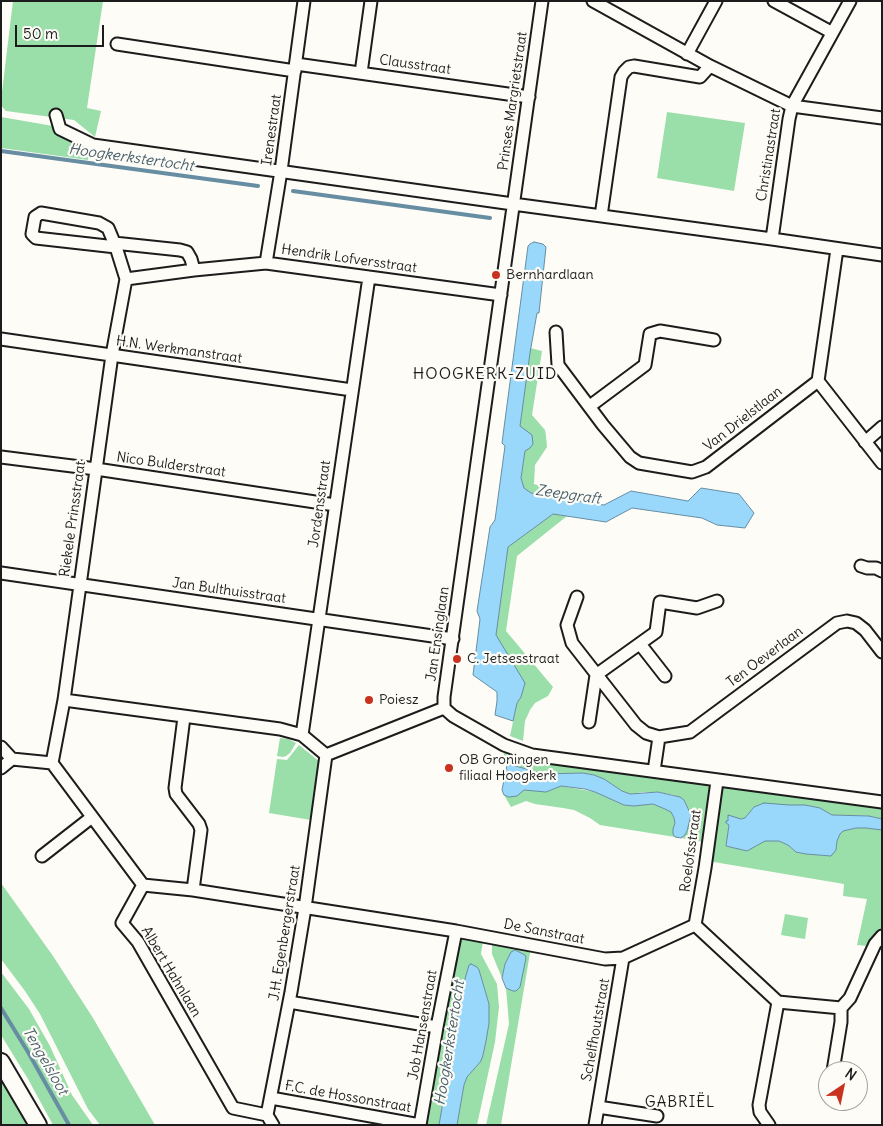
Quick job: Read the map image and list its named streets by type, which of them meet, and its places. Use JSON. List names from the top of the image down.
{
  "streets": {
    "street": [
      "Clausstraat",
      "Prinses Margrietstraat",
      "Irenestraat",
      "Christinastraat",
      "Hendrik Lofversstraat",
      "H.N. Werkmanstraat",
      "Van Drielstlaan",
      "Nico Bulderstraat",
      "Jordensstraat",
      "Riekele Prinsstraat",
      "Jan Bulthuisstraat",
      "Jan Ensinglaan",
      "Ten Oeverlaan",
      "Roelofsstraat",
      "De Sanstraat",
      "J.H. Egenbergerstraat",
      "Albert Hahnlaan",
      "Job Hansenstraat",
      "Schelfhoutstraat",
      "F.C. de Hossonstraat"
    ]
  },
  "crossings": [
    ["Clausstraat", "Prinses Margrietstraat"],
    ["Clausstraat", "Irenestraat"],
    ["Prinses Margrietstraat", "Jan Ensinglaan"],
    ["Irenestraat", "Hendrik Lofversstraat"],
    ["Hendrik Lofversstraat", "Jordensstraat"],
    ["Hendrik Lofversstraat", "Riekele Prinsstraat"],
    ["Hendrik Lofversstraat", "Jan Ensinglaan"],
    ["H.N. Werkmanstraat", "Jordensstraat"],
    ["H.N. Werkmanstraat", "Riekele Prinsstraat"],
    ["Nico Bulderstraat", "Jordensstraat"],
    ["Nico Bulderstraat", "Riekele Prinsstraat"],
    ["Jordensstraat", "Jan Bulthuisstraat"],
    ["Riekele Prinsstraat", "Jan Bulthuisstraat"],
    ["Jan Bulthuisstraat", "Jan Ensinglaan"],
    ["Roelofsstraat", "De Sanstraat"],
    ["De Sanstraat", "J.H. Egenbergerstraat"],
    ["De Sanstraat", "Albert Hahnlaan"],
    ["De Sanstraat", "Job Hansenstraat"],
    ["De Sanstraat", "Schelfhoutstraat"],
    ["J.H. Egenbergerstraat", "Albert Hahnlaan"],
    ["J.H. Egenbergerstraat", "F.C. de Hossonstraat"],
    ["Job Hansenstraat", "F.C. de Hossonstraat"]
  ],
  "districts": ["HOOGKERK-ZUID", "GABRIËL"],
  "water": ["Hoogkerkstertocht", "Zeepgraft", "Tengelsloot"],
  "places": [
    "Bernhardlaan",
    "C. Jetsesstraat",
    "Poiesz",
    "OB Groningen filiaal Hoogkerk"
  ],
  "scale_bar": "50 m",
  "north": "top right"
}
